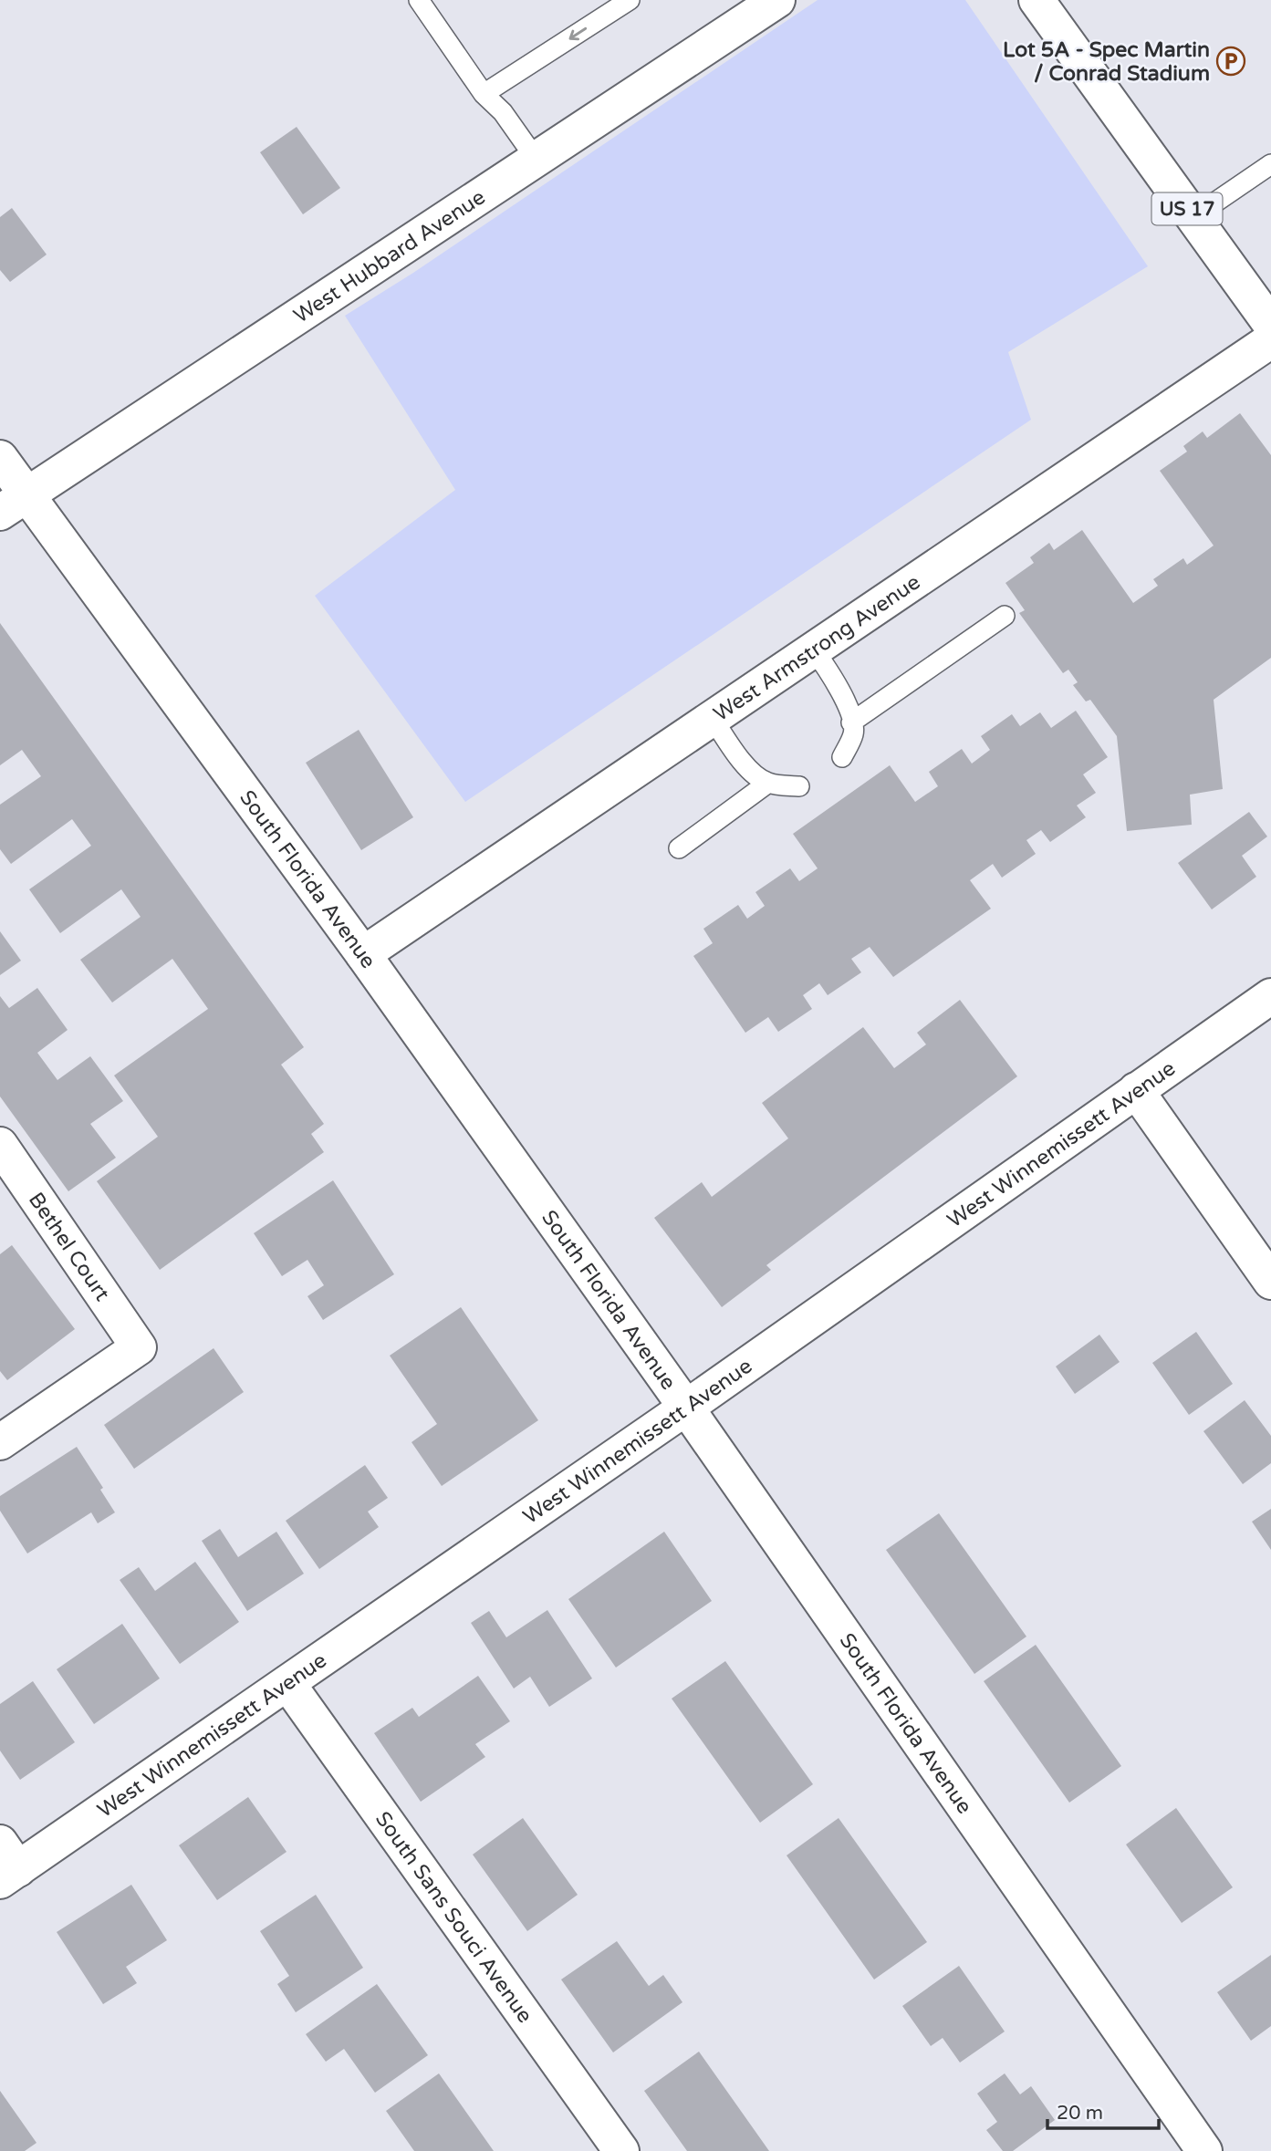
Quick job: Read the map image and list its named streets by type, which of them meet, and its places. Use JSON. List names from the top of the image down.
{
  "streets": {
    "street": [
      "US 17",
      "West Hubbard Avenue",
      "West Armstrong Avenue",
      "South Florida Avenue",
      "West Winnemissett Avenue",
      "Bethel Court",
      "South Sans Souci Avenue"
    ]
  },
  "crossings": [
    ["West Hubbard Avenue", "South Florida Avenue"],
    ["West Armstrong Avenue", "South Florida Avenue"],
    ["South Florida Avenue", "West Winnemissett Avenue"],
    ["West Winnemissett Avenue", "South Sans Souci Avenue"]
  ],
  "places": {
    "parking": ["Lot 5A - Spec Martin / Conrad Stadium"]
  },
  "scale_bar": "20 m"
}
